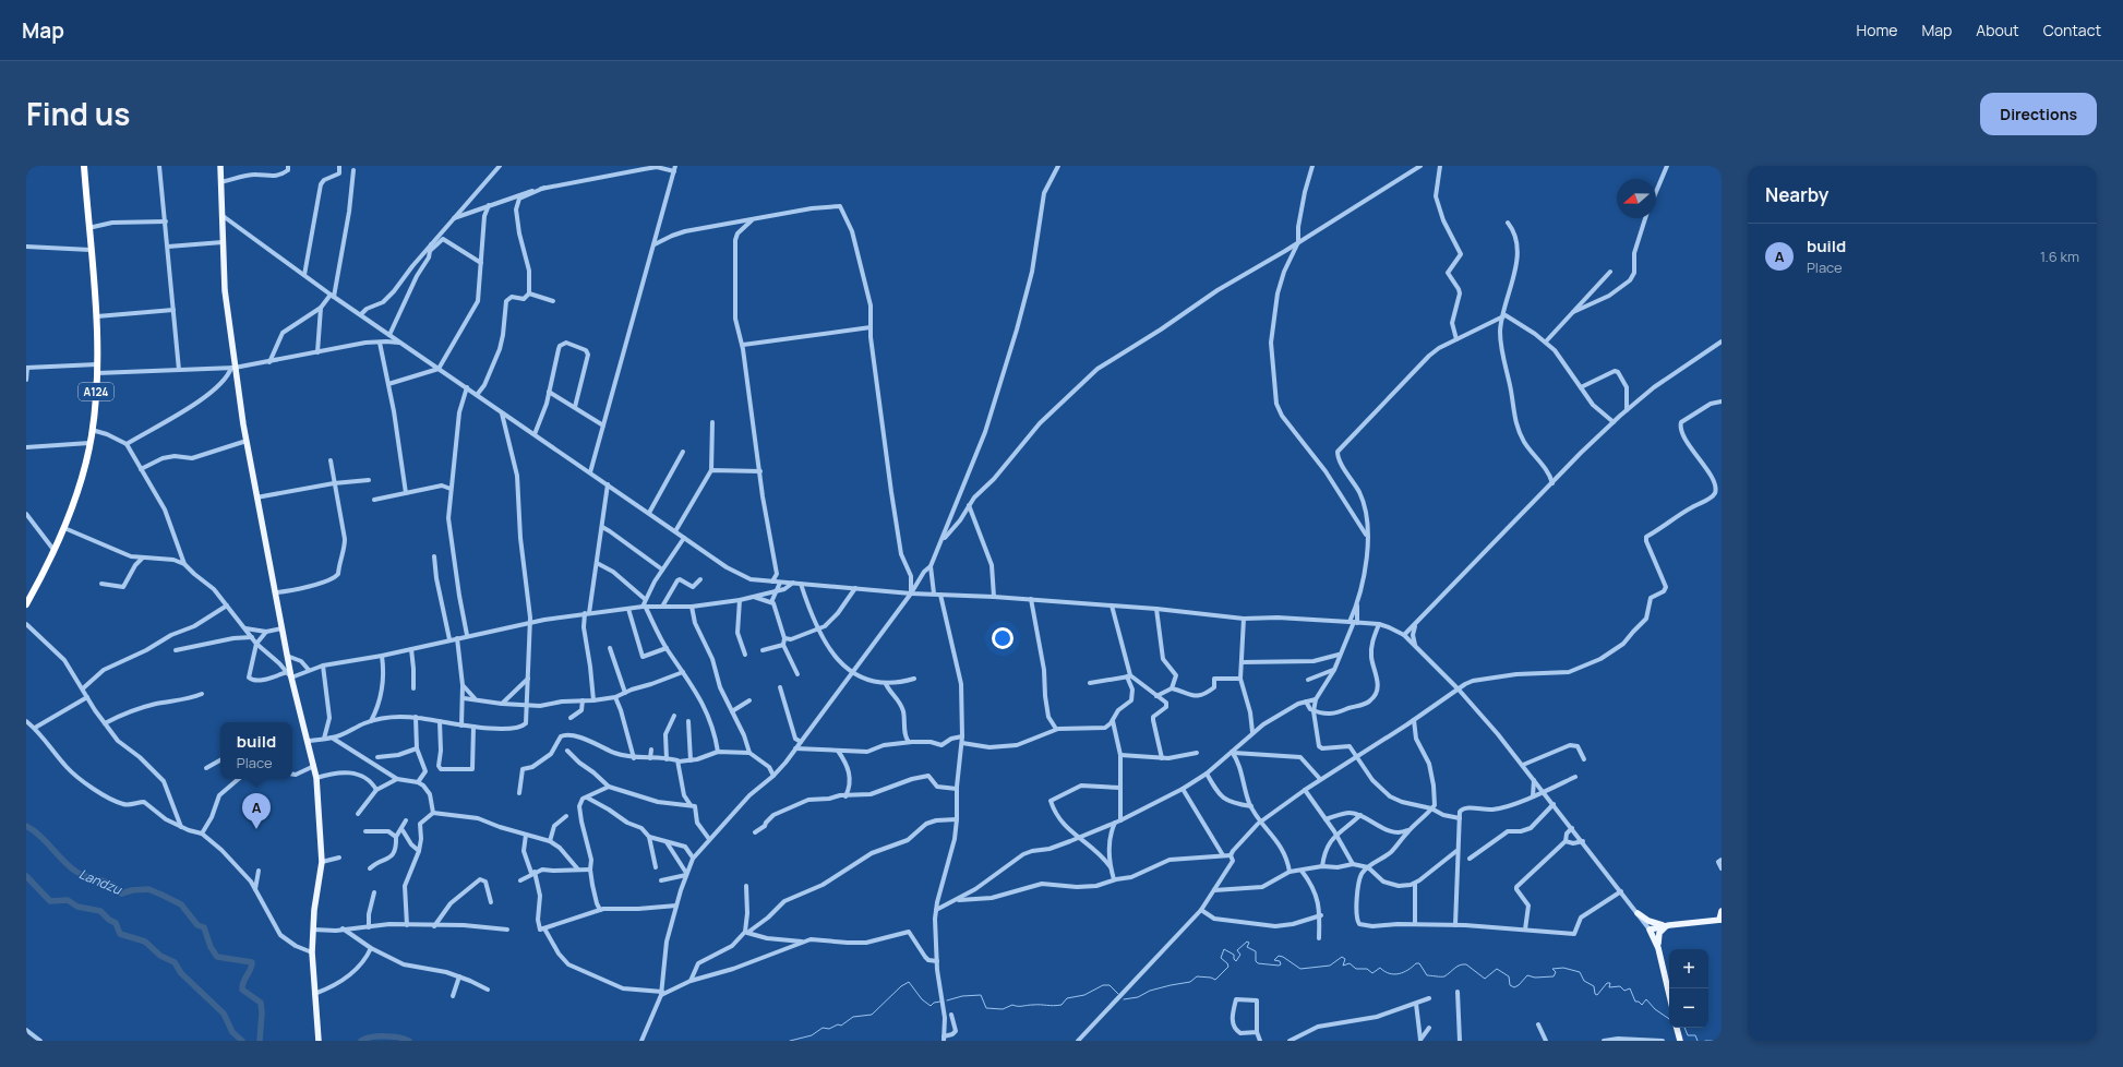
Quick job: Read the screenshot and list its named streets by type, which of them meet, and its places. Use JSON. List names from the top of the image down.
{
  "streets": {
    "highway": ["A124"]
  },
  "water": ["Landzu"],
  "north": "left",
  "page": {
    "header": "Map",
    "nav": [
      "Home",
      "Map",
      "About",
      "Contact"
    ],
    "title": "Find us",
    "buttons": "Directions",
    "heading": "Nearby",
    "list": [
      {
        "mark": "A",
        "name": "build",
        "note": "Place",
        "value": "1.6 km"
      }
    ],
    "popup": ["build", "Place"],
    "pins": "A",
    "map_buttons": ["+", "−"]
  }
}
